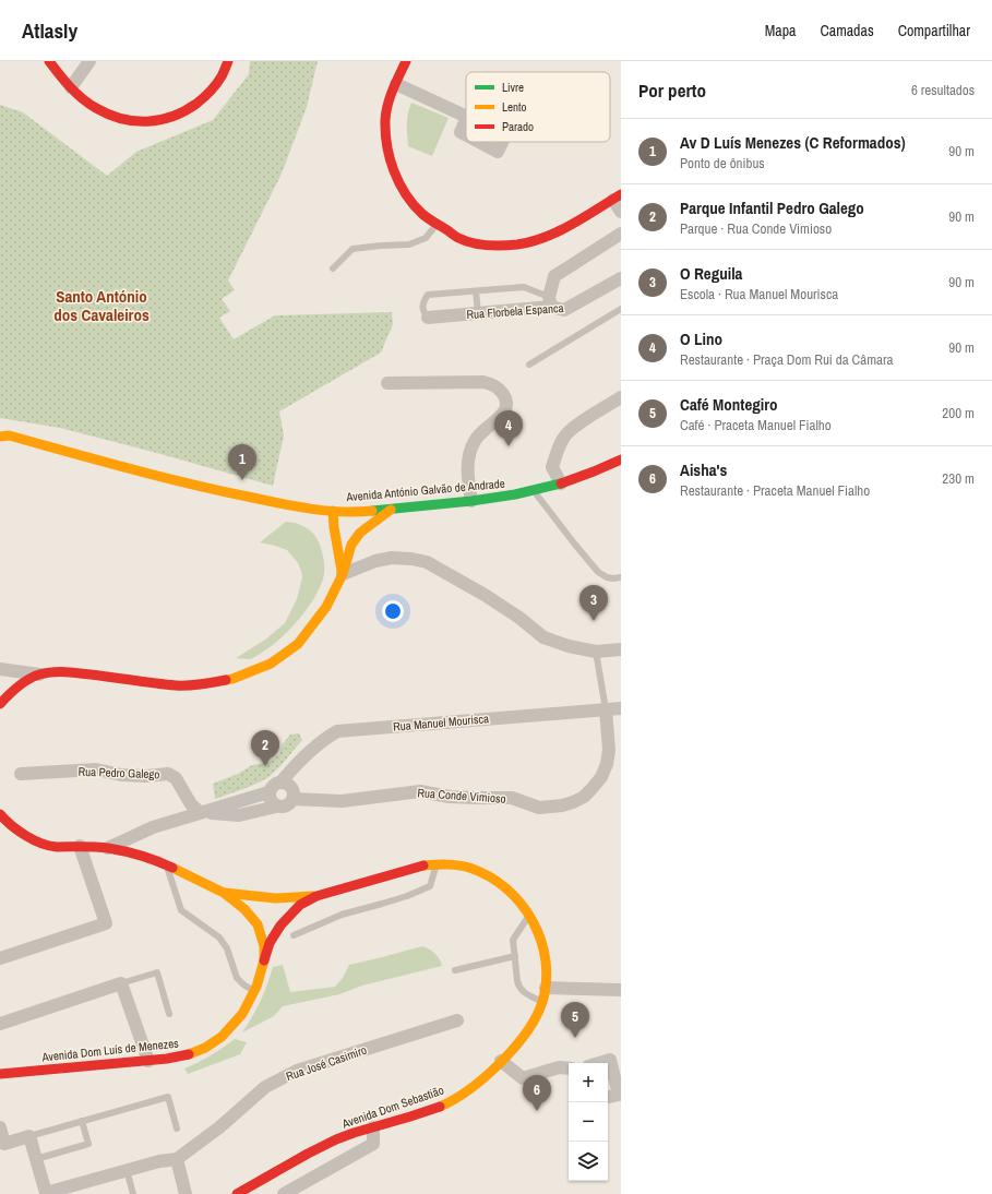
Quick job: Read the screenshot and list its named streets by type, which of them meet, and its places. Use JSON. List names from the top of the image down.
{
  "streets": {
    "street": [
      "Rua Florbela Espanca",
      "Avenida António Galvão de Andrade",
      "Rua Manuel Mourisca",
      "Rua Pedro Galego",
      "Rua Conde Vimioso",
      "Avenida Dom Luís de Menezes",
      "Rua José Casimiro",
      "Avenida Dom Sebastião"
    ]
  },
  "crossings": [
    ["Rua Manuel Mourisca", "Rua Conde Vimioso"],
    ["Rua Pedro Galego", "Rua Conde Vimioso"],
    ["Rua Conde Vimioso", "Avenida Dom Luís de Menezes"]
  ],
  "districts": ["Santo António dos Cavaleiros"],
  "legend": ["Livre", "Lento", "Parado"],
  "page": {
    "header": "Atlasly",
    "nav": ["Mapa", "Camadas", "Compartilhar"],
    "heading": ["Por perto", "6 resultados"],
    "list": [
      {
        "mark": "1",
        "name": "Av D Luís Menezes (C Reformados)",
        "note": "Ponto de ônibus",
        "value": "90 m"
      },
      {
        "mark": "2",
        "name": "Parque Infantil Pedro Galego",
        "note": "Parque · Rua Conde Vimioso",
        "value": "90 m"
      },
      {
        "mark": "3",
        "name": "O Reguila",
        "note": "Escola · Rua Manuel Mourisca",
        "value": "90 m"
      },
      {
        "mark": "4",
        "name": "O Lino",
        "note": "Restaurante · Praça Dom Rui da Câmara",
        "value": "90 m"
      },
      {
        "mark": "5",
        "name": "Café Montegiro",
        "note": "Café · Praceta Manuel Fialho",
        "value": "200 m"
      },
      {
        "mark": "6",
        "name": "Aisha's",
        "note": "Restaurante · Praceta Manuel Fialho",
        "value": "230 m"
      }
    ],
    "pins": [
      "4",
      "1",
      "3",
      "2",
      "5",
      "6"
    ],
    "map_buttons": ["+", "−"]
  }
}
